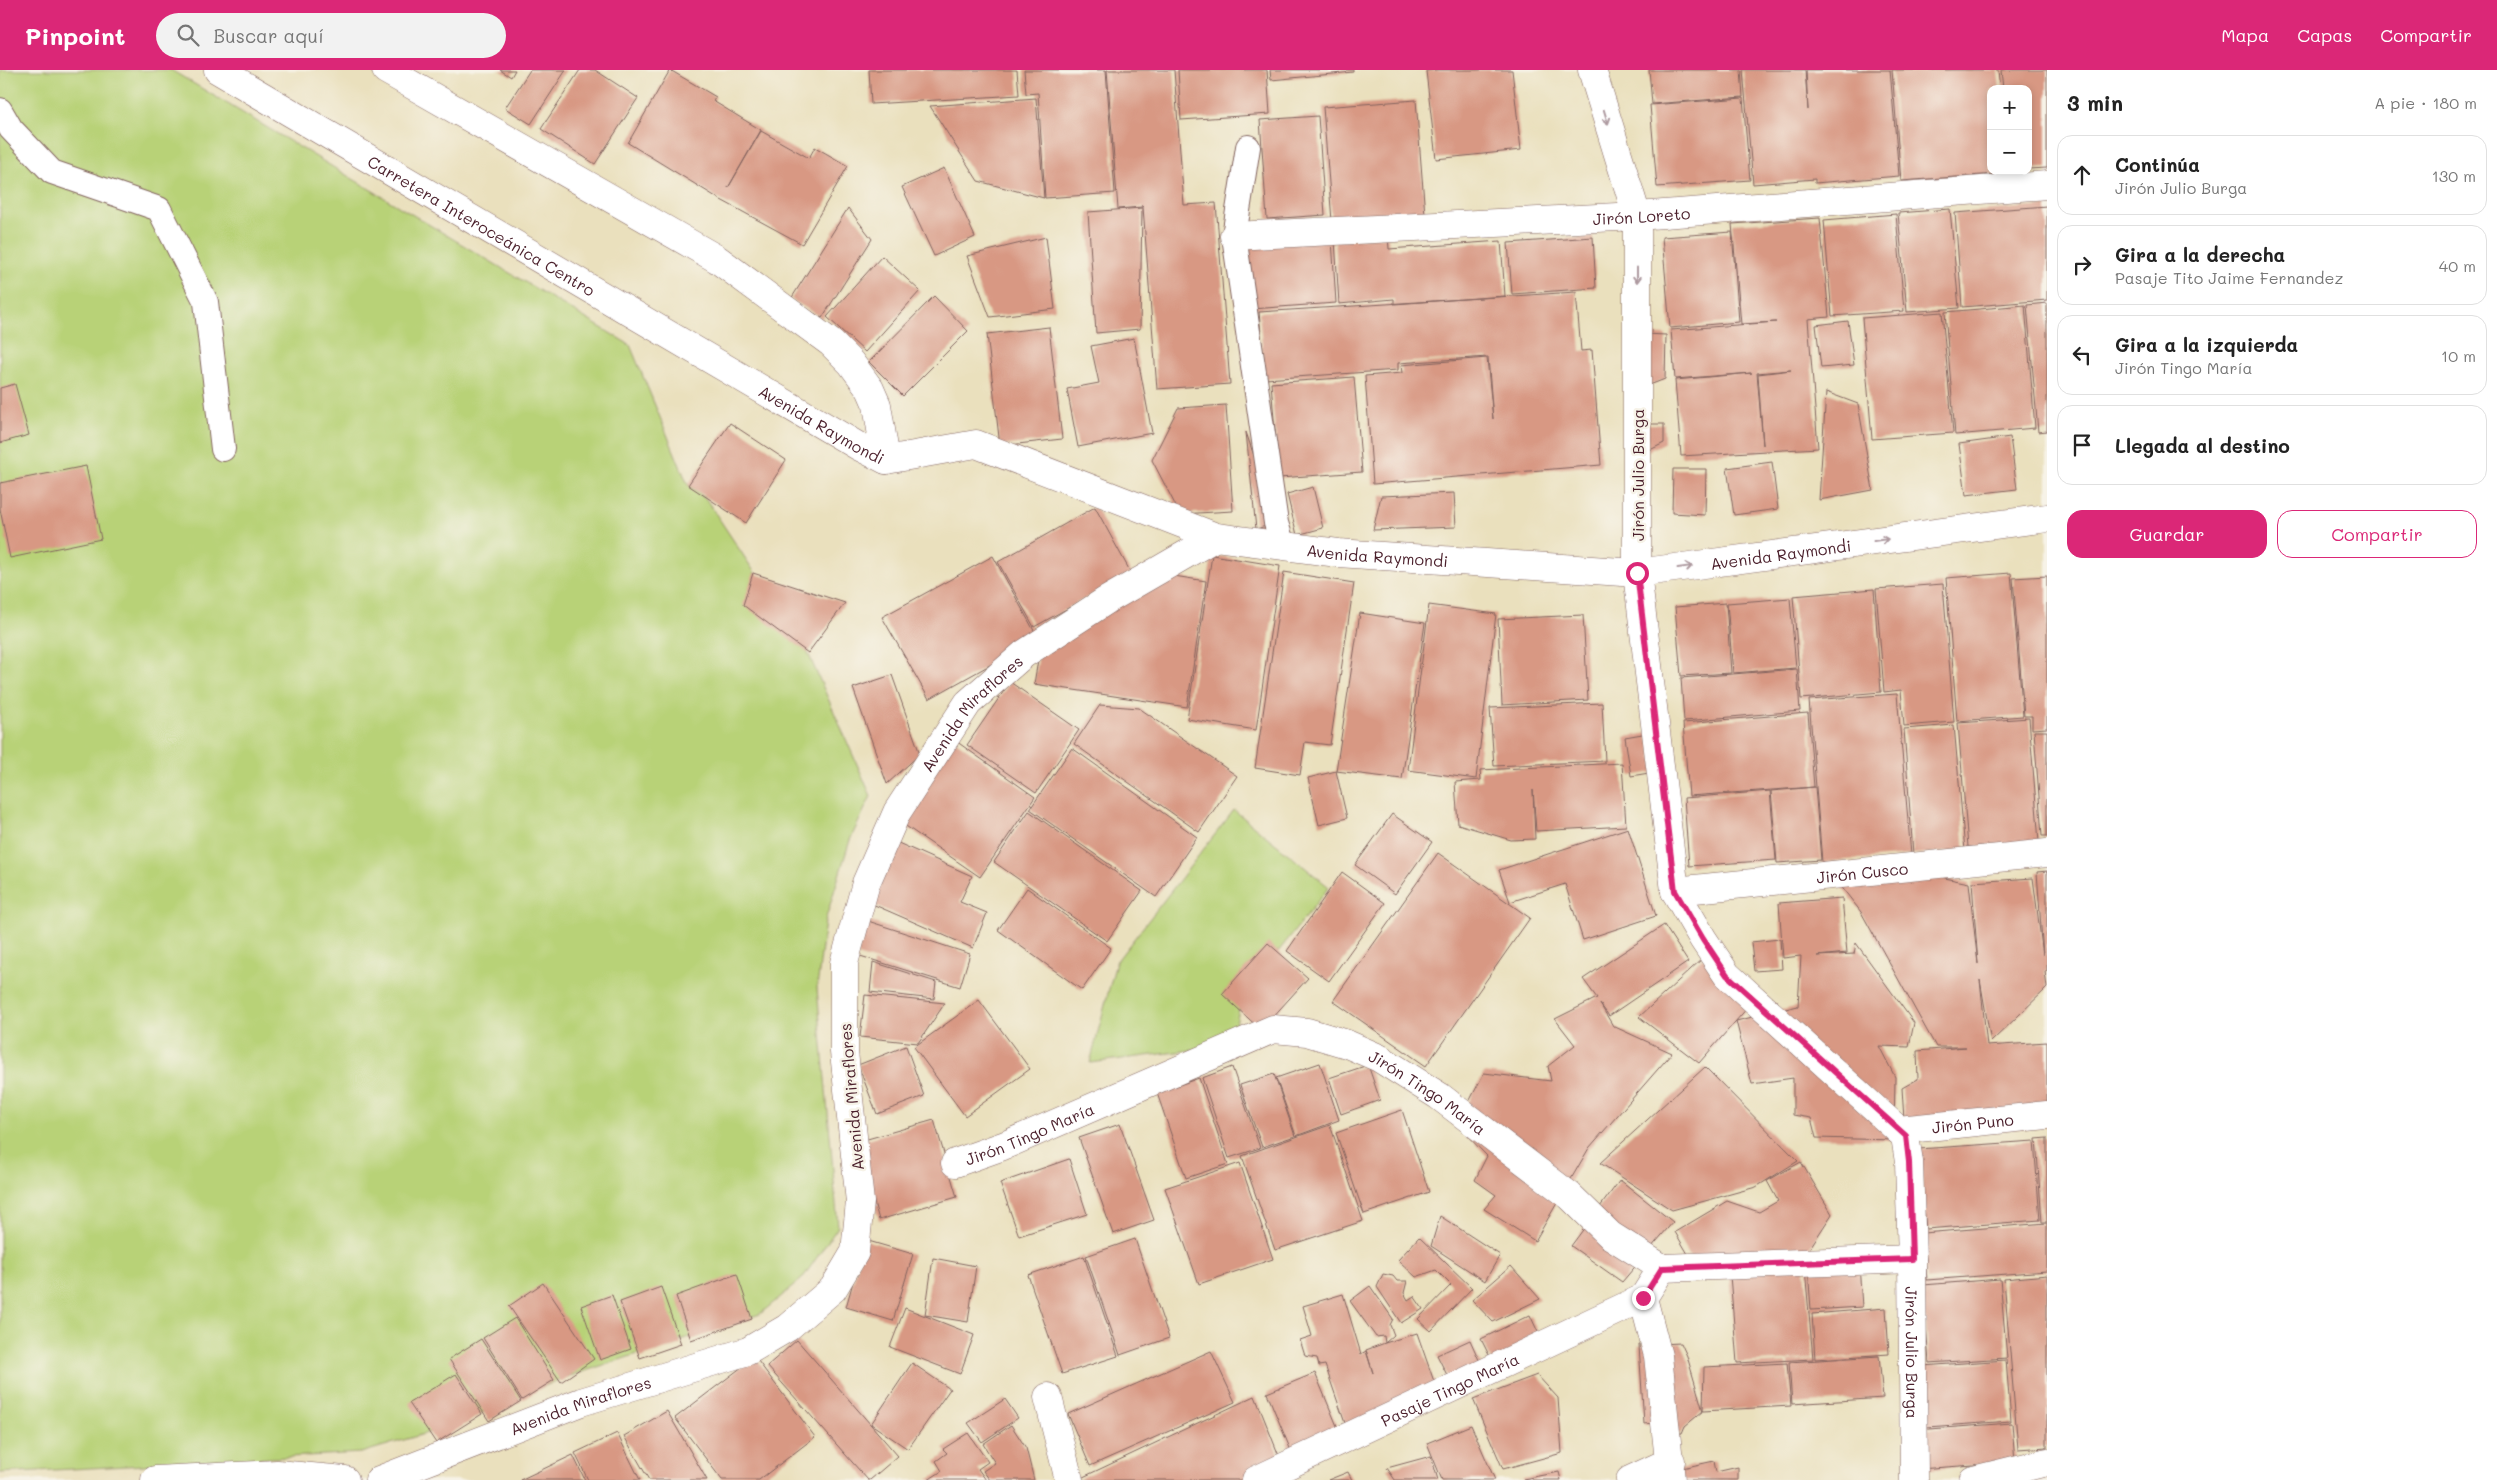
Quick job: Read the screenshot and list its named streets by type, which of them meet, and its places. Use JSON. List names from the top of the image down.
{
  "streets": {
    "main road": [
      "Jirón Loreto",
      "Carretera Interoceánica Centro",
      "Avenida Raymondi",
      "Jirón Julio Burga",
      "Avenida Miraflores",
      "Jirón Cusco",
      "Jirón Tingo María",
      "Jirón Puno",
      "Pasaje Tingo María"
    ]
  },
  "crossings": [
    ["Jirón Loreto", "Jirón Julio Burga"],
    ["Carretera Interoceánica Centro", "Avenida Raymondi"],
    ["Avenida Raymondi", "Jirón Julio Burga"],
    ["Avenida Raymondi", "Avenida Miraflores"],
    ["Jirón Julio Burga", "Jirón Cusco"],
    ["Jirón Julio Burga", "Jirón Puno"]
  ],
  "page": {
    "header": "Pinpoint",
    "search": "Buscar aquí",
    "nav": ["Mapa", "Capas", "Compartir"],
    "heading": ["3 min", "A pie · 180 m"],
    "map_buttons": ["+", "−"],
    "list": [
      ["Continúa", "Jirón Julio Burga", "130 m"],
      ["Gira a la derecha", "Pasaje Tito Jaime Fernandez", "40 m"],
      ["Gira a la izquierda", "Jirón Tingo María", "10 m"],
      "Llegada al destino"
    ],
    "buttons": ["Guardar", "Compartir"]
  }
}
